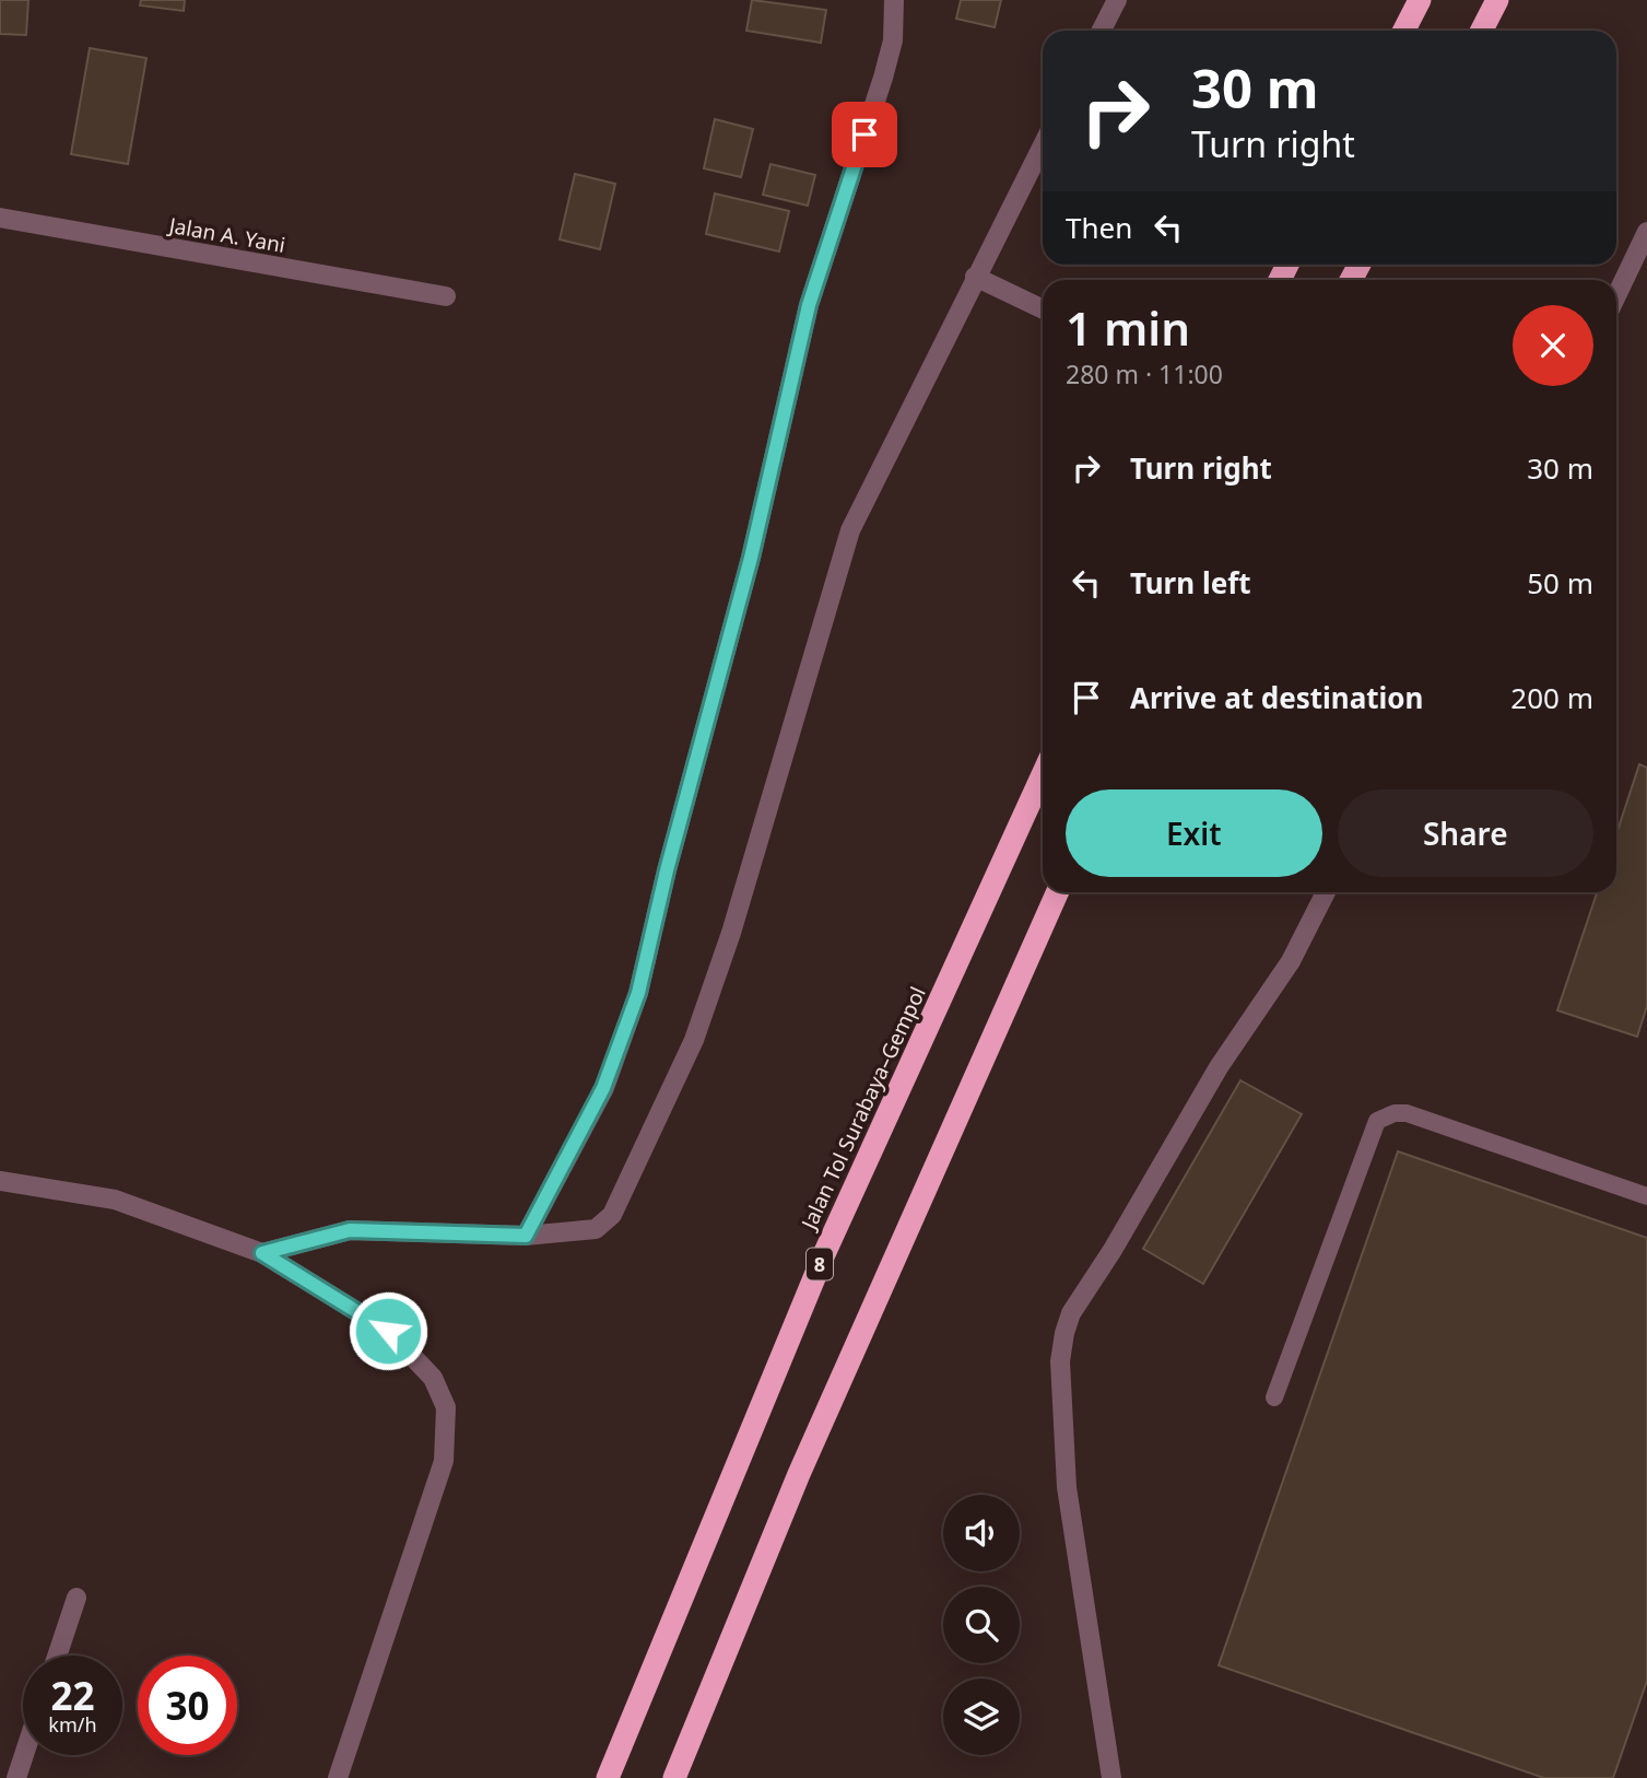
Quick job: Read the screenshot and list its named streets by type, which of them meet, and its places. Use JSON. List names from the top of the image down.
{
  "streets": {
    "highway": ["Jalan Tol Surabaya–Gempol", "8"],
    "street": ["Jalan A. Yani"]
  },
  "page": {
    "turn": ["30 m", "Turn right"],
    "then": "Then",
    "heading": ["1 min", "280 m · 11:00"],
    "list": [
      {
        "name": "Turn right",
        "value": "30 m"
      },
      {
        "name": "Turn left",
        "value": "50 m"
      },
      {
        "name": "Arrive at destination",
        "value": "200 m"
      }
    ],
    "buttons": ["Exit", "Share"],
    "speed": "22 km/h",
    "limit": "30"
  }
}
